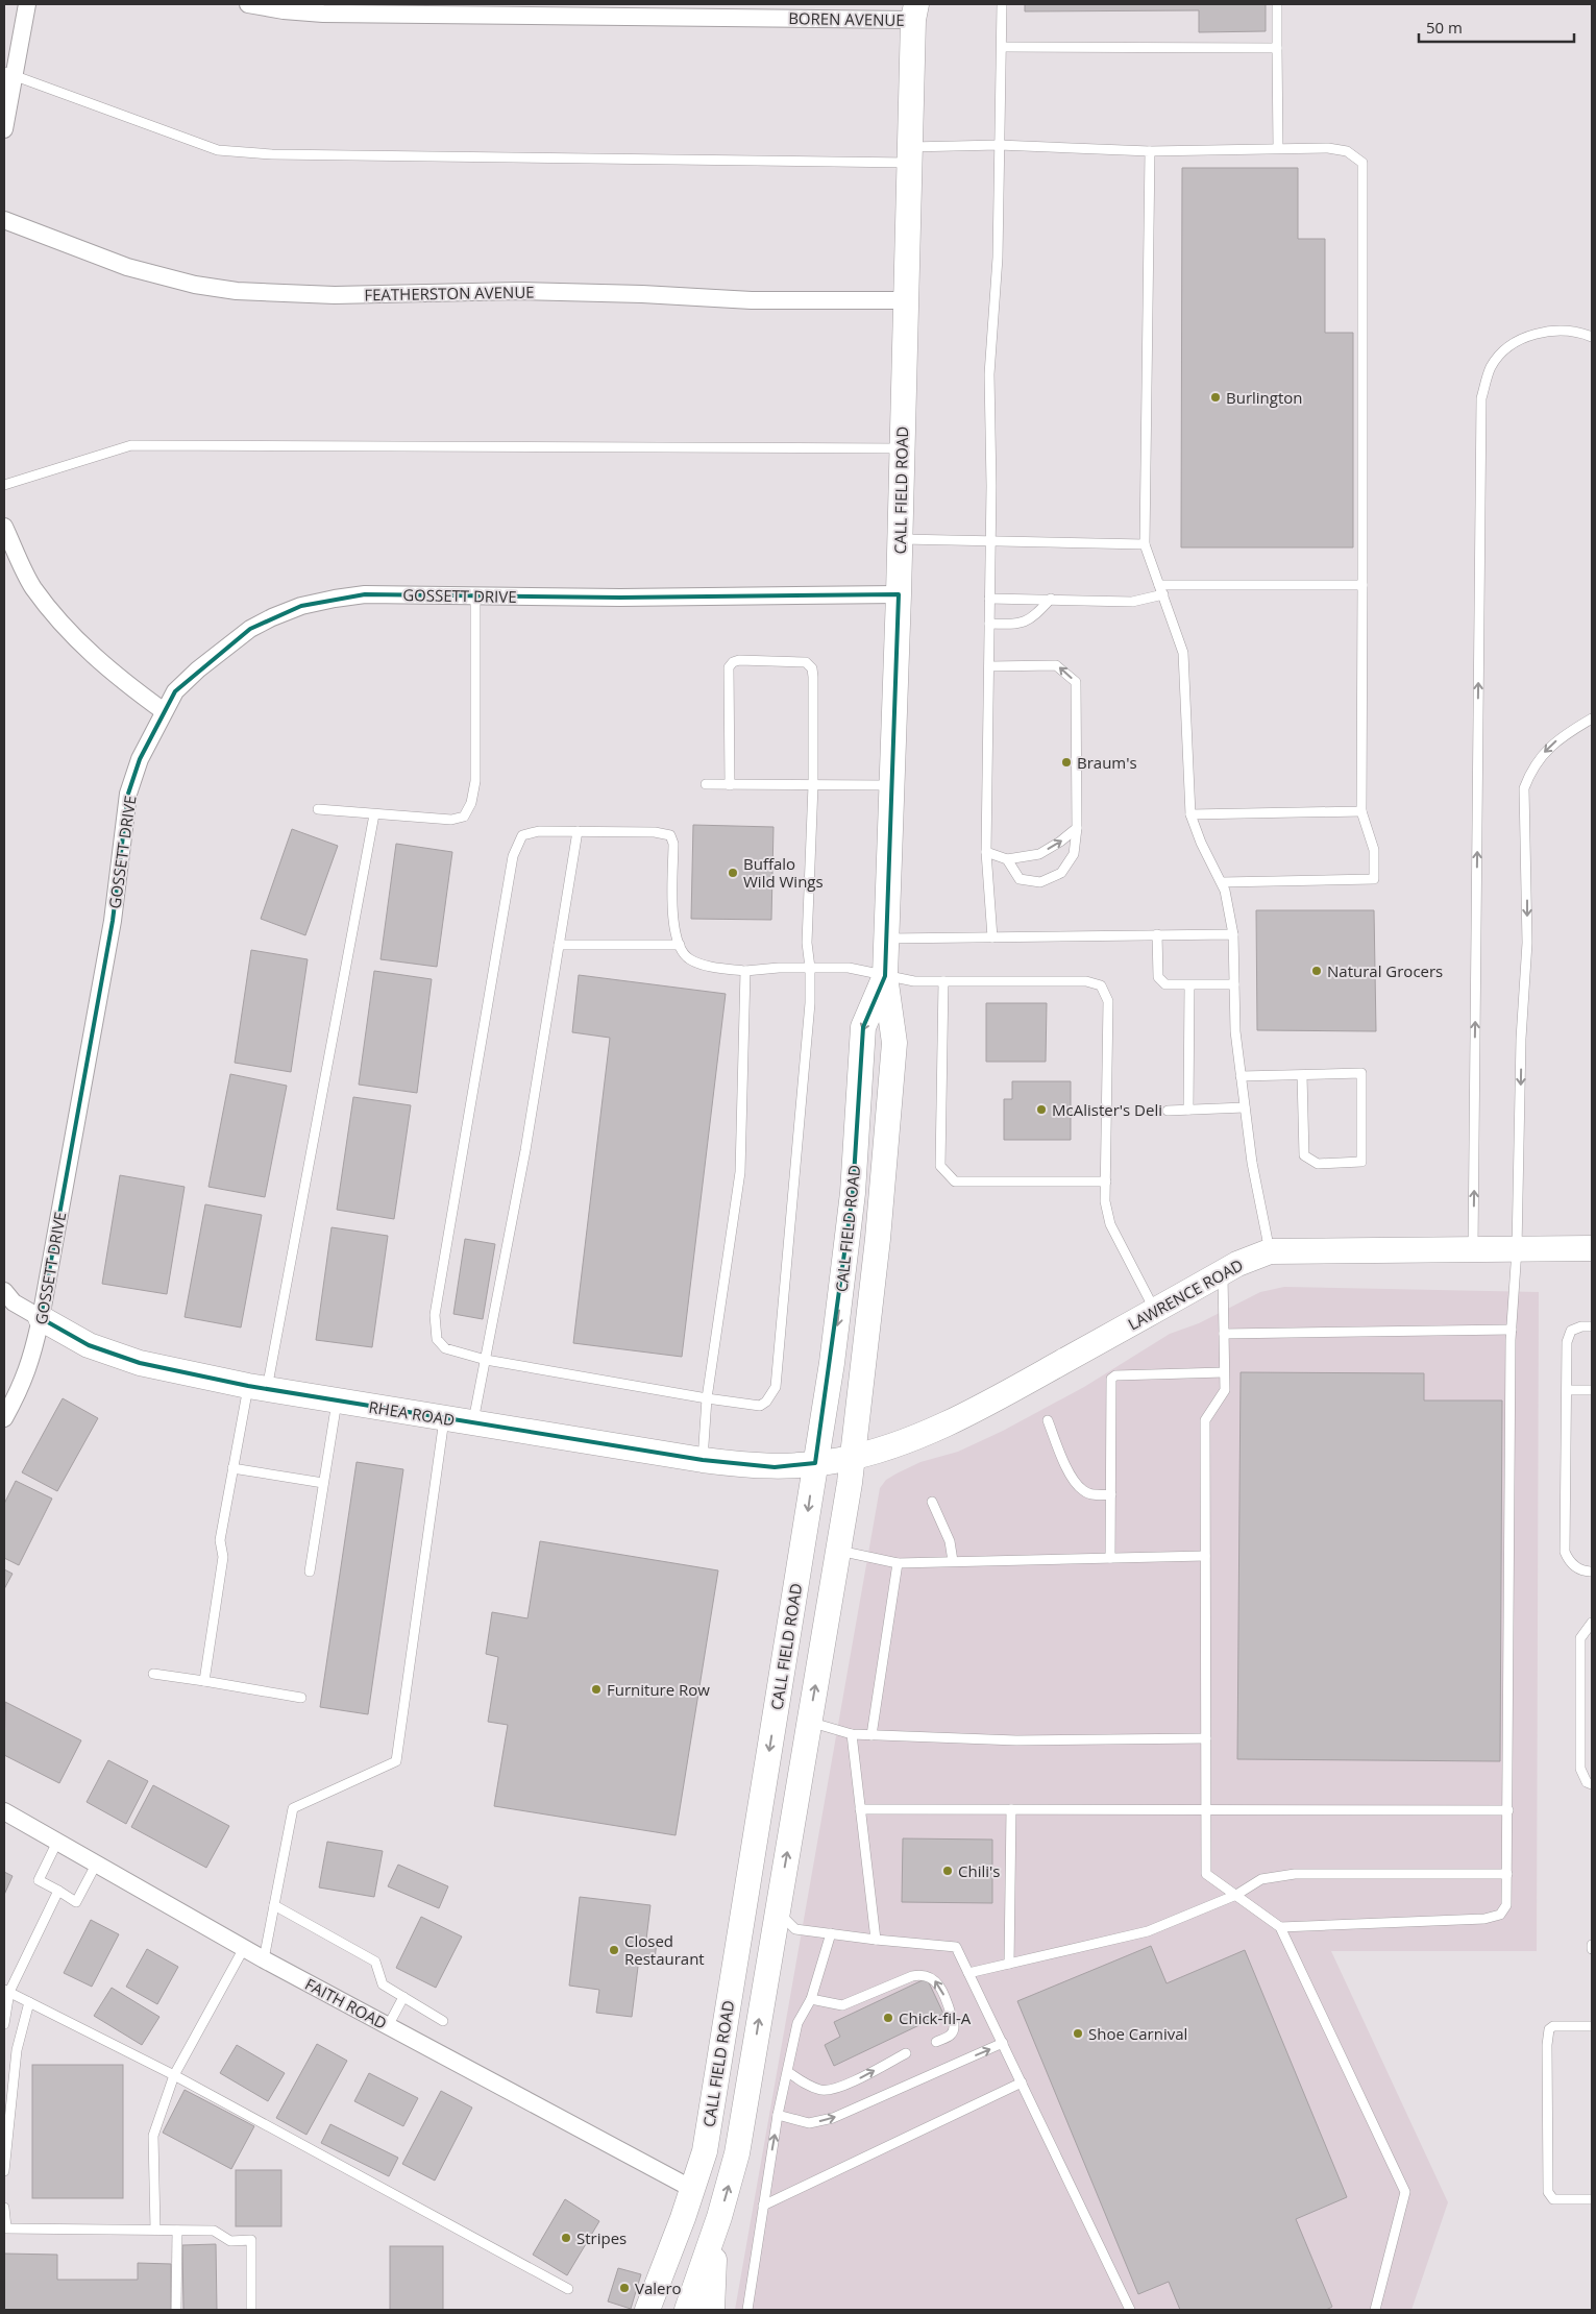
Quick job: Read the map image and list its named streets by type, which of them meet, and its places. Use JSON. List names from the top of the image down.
{
  "streets": {
    "main road": ["CALL FIELD ROAD", "LAWRENCE ROAD", "RHEA ROAD"],
    "street": [
      "BOREN AVENUE",
      "FEATHERSTON AVENUE",
      "GOSSETT DRIVE",
      "FAITH ROAD"
    ]
  },
  "crossings": [
    ["BOREN AVENUE", "CALL FIELD ROAD"],
    ["FEATHERSTON AVENUE", "CALL FIELD ROAD"],
    ["CALL FIELD ROAD", "GOSSETT DRIVE"],
    ["CALL FIELD ROAD", "LAWRENCE ROAD"],
    ["CALL FIELD ROAD", "RHEA ROAD"],
    ["CALL FIELD ROAD", "FAITH ROAD"],
    ["GOSSETT DRIVE", "RHEA ROAD"],
    ["LAWRENCE ROAD", "RHEA ROAD"]
  ],
  "places": [
    "Burlington",
    "Braum's",
    "Buffalo Wild Wings",
    "Natural Grocers",
    "McAlister's Deli",
    "Furniture Row",
    "Chili's",
    "Closed Restaurant",
    "Chick-fil-A",
    "Shoe Carnival",
    "Stripes",
    "Valero"
  ],
  "scale_bar": "50 m"
}
